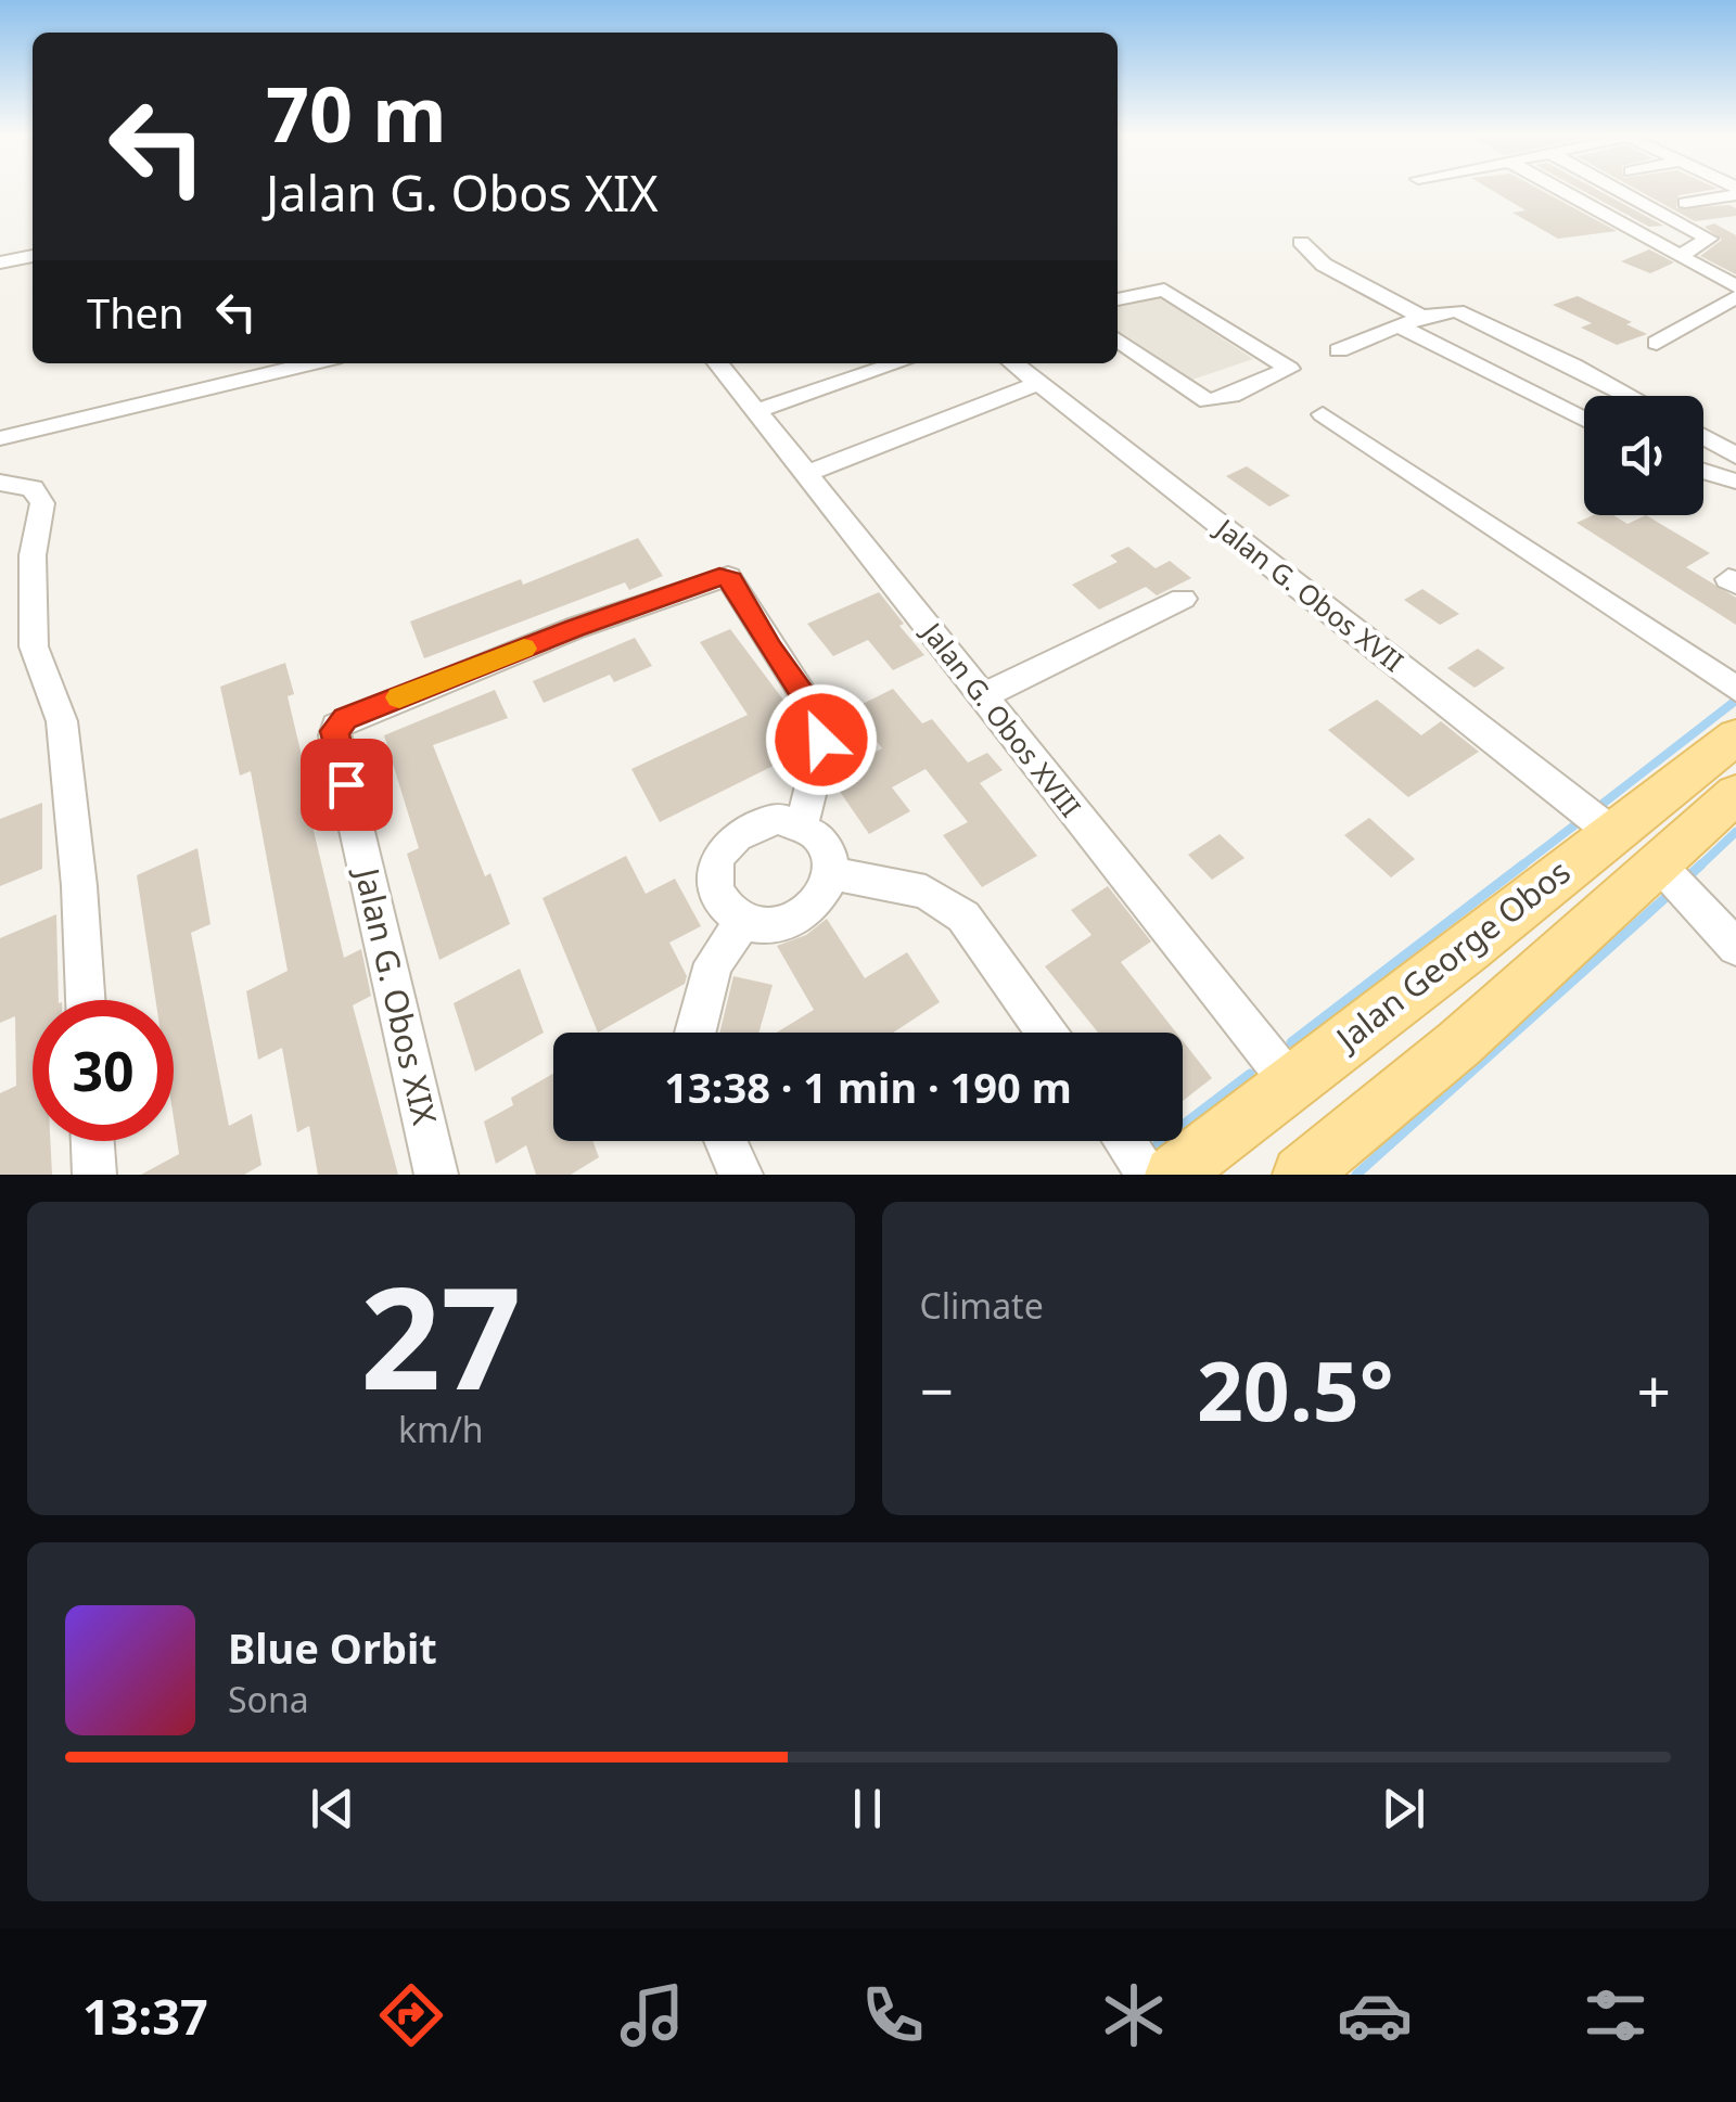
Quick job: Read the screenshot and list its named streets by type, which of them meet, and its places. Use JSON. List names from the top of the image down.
{
  "streets": {
    "main road": ["Jalan George Obos"],
    "street": ["Jalan G. Obos XVII", "Jalan G. Obos XVIII", "Jalan G. Obos XIX"]
  },
  "crossings": [
    ["Jalan G. Obos XVII", "Jalan George Obos"],
    ["Jalan G. Obos XVIII", "Jalan George Obos"]
  ],
  "page": {
    "turn": ["70 m", "Jalan G. Obos XIX"],
    "then": "Then",
    "limit": "30",
    "trip": "13:38 · 1 min · 190 m",
    "tile": [
      ["27", "km/h"],
      "Climate"
    ],
    "heat": ["−", "20.5°", "+"],
    "song": ["Blue Orbit", "Sona"],
    "tabs": "13:37"
  }
}
